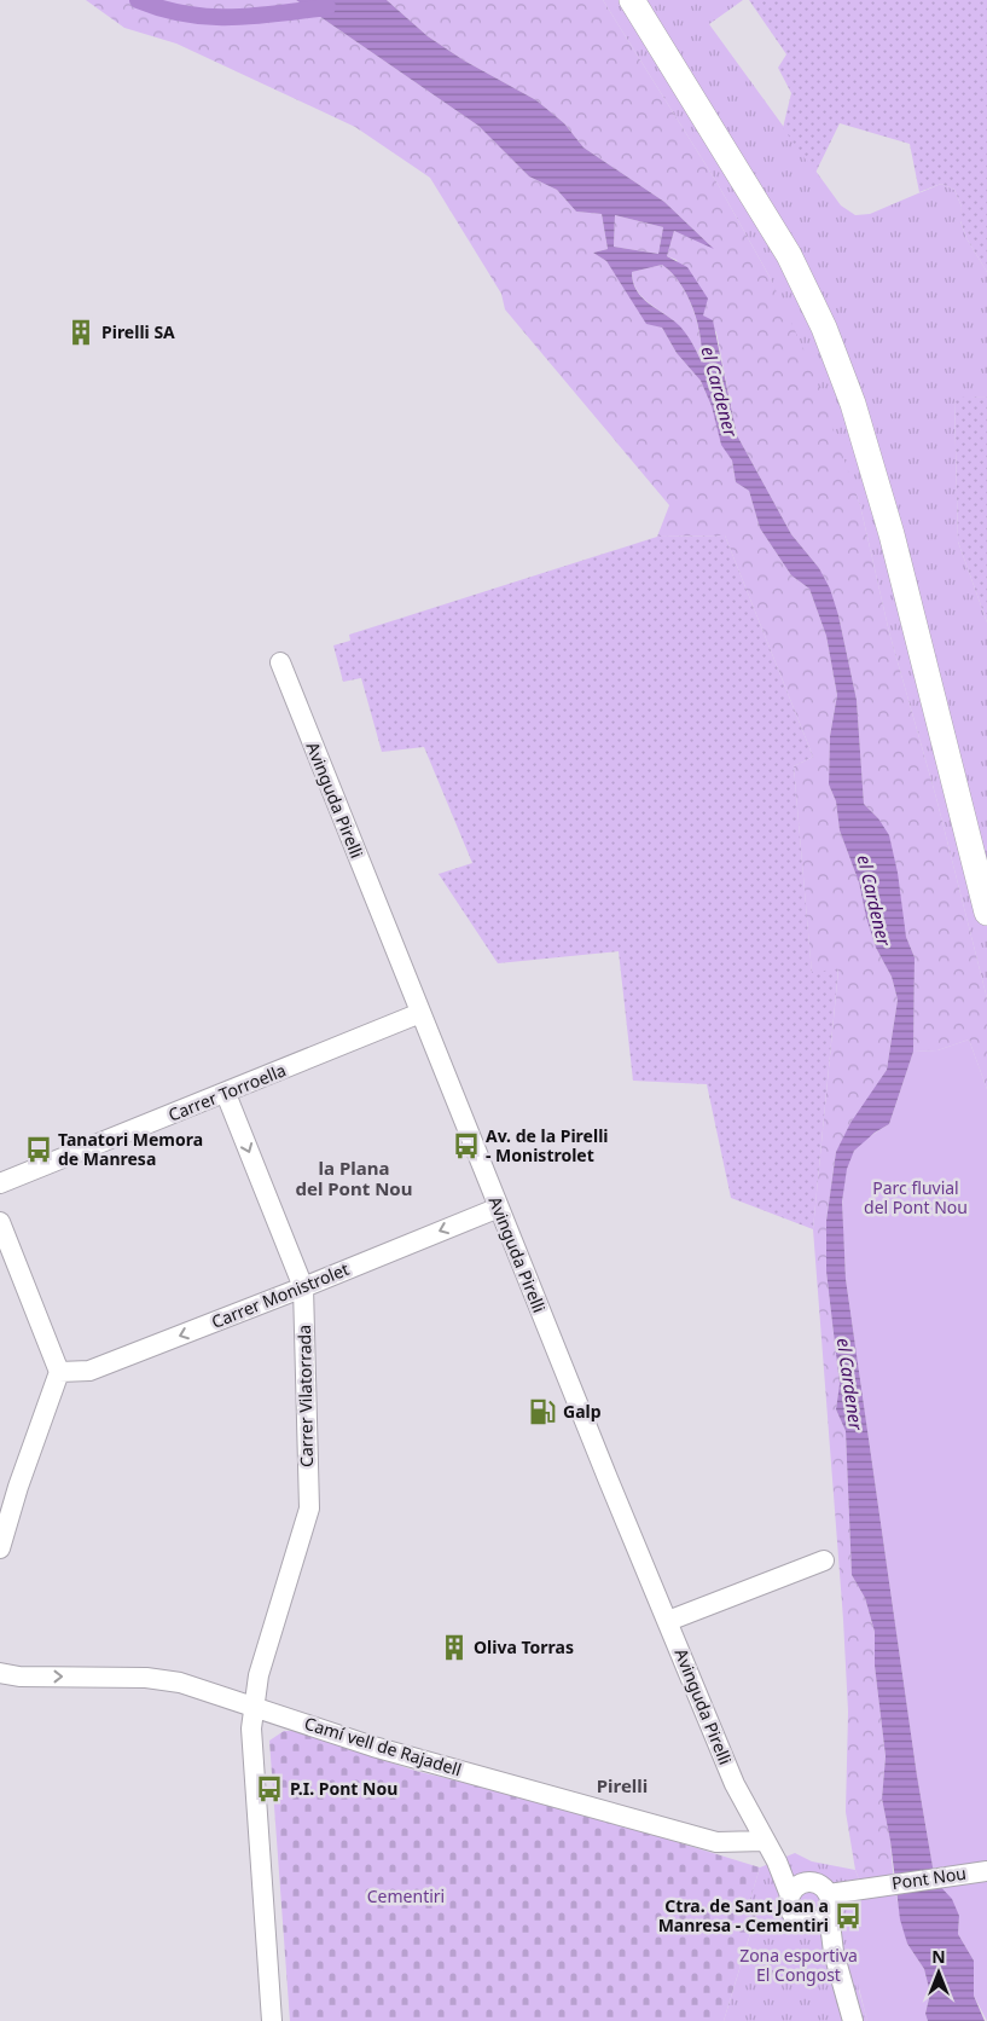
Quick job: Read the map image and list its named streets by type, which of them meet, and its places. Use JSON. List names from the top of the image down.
{
  "streets": {
    "street": [
      "Avinguda Pirelli",
      "Carrer Torroella",
      "Carrer Monistrolet",
      "Carrer Vilatorrada",
      "Camí vell de Rajadell",
      "Pont Nou"
    ]
  },
  "crossings": [
    ["Avinguda Pirelli", "Carrer Torroella"],
    ["Avinguda Pirelli", "Carrer Monistrolet"],
    ["Avinguda Pirelli", "Camí vell de Rajadell"],
    ["Avinguda Pirelli", "Pont Nou"],
    ["Carrer Torroella", "Carrer Vilatorrada"],
    ["Carrer Monistrolet", "Carrer Vilatorrada"],
    ["Carrer Vilatorrada", "Camí vell de Rajadell"]
  ],
  "one_way": ["Carrer Monistrolet"],
  "districts": ["la Plana del Pont Nou", "Pirelli"],
  "water": ["el Cardener"],
  "parks": ["Parc fluvial del Pont Nou", "Cementiri", "Zona esportiva El Congost"],
  "places": {
    "building": ["Pirelli SA", "Oliva Torras"],
    "bus stop": [
      "Av. de la Pirelli - Monistrolet",
      "Tanatori Memora de Manresa",
      "P.I. Pont Nou",
      "Ctra. de Sant Joan a Manresa - Cementiri"
    ],
    "fuel station": ["Galp"]
  },
  "north": "top"
}
